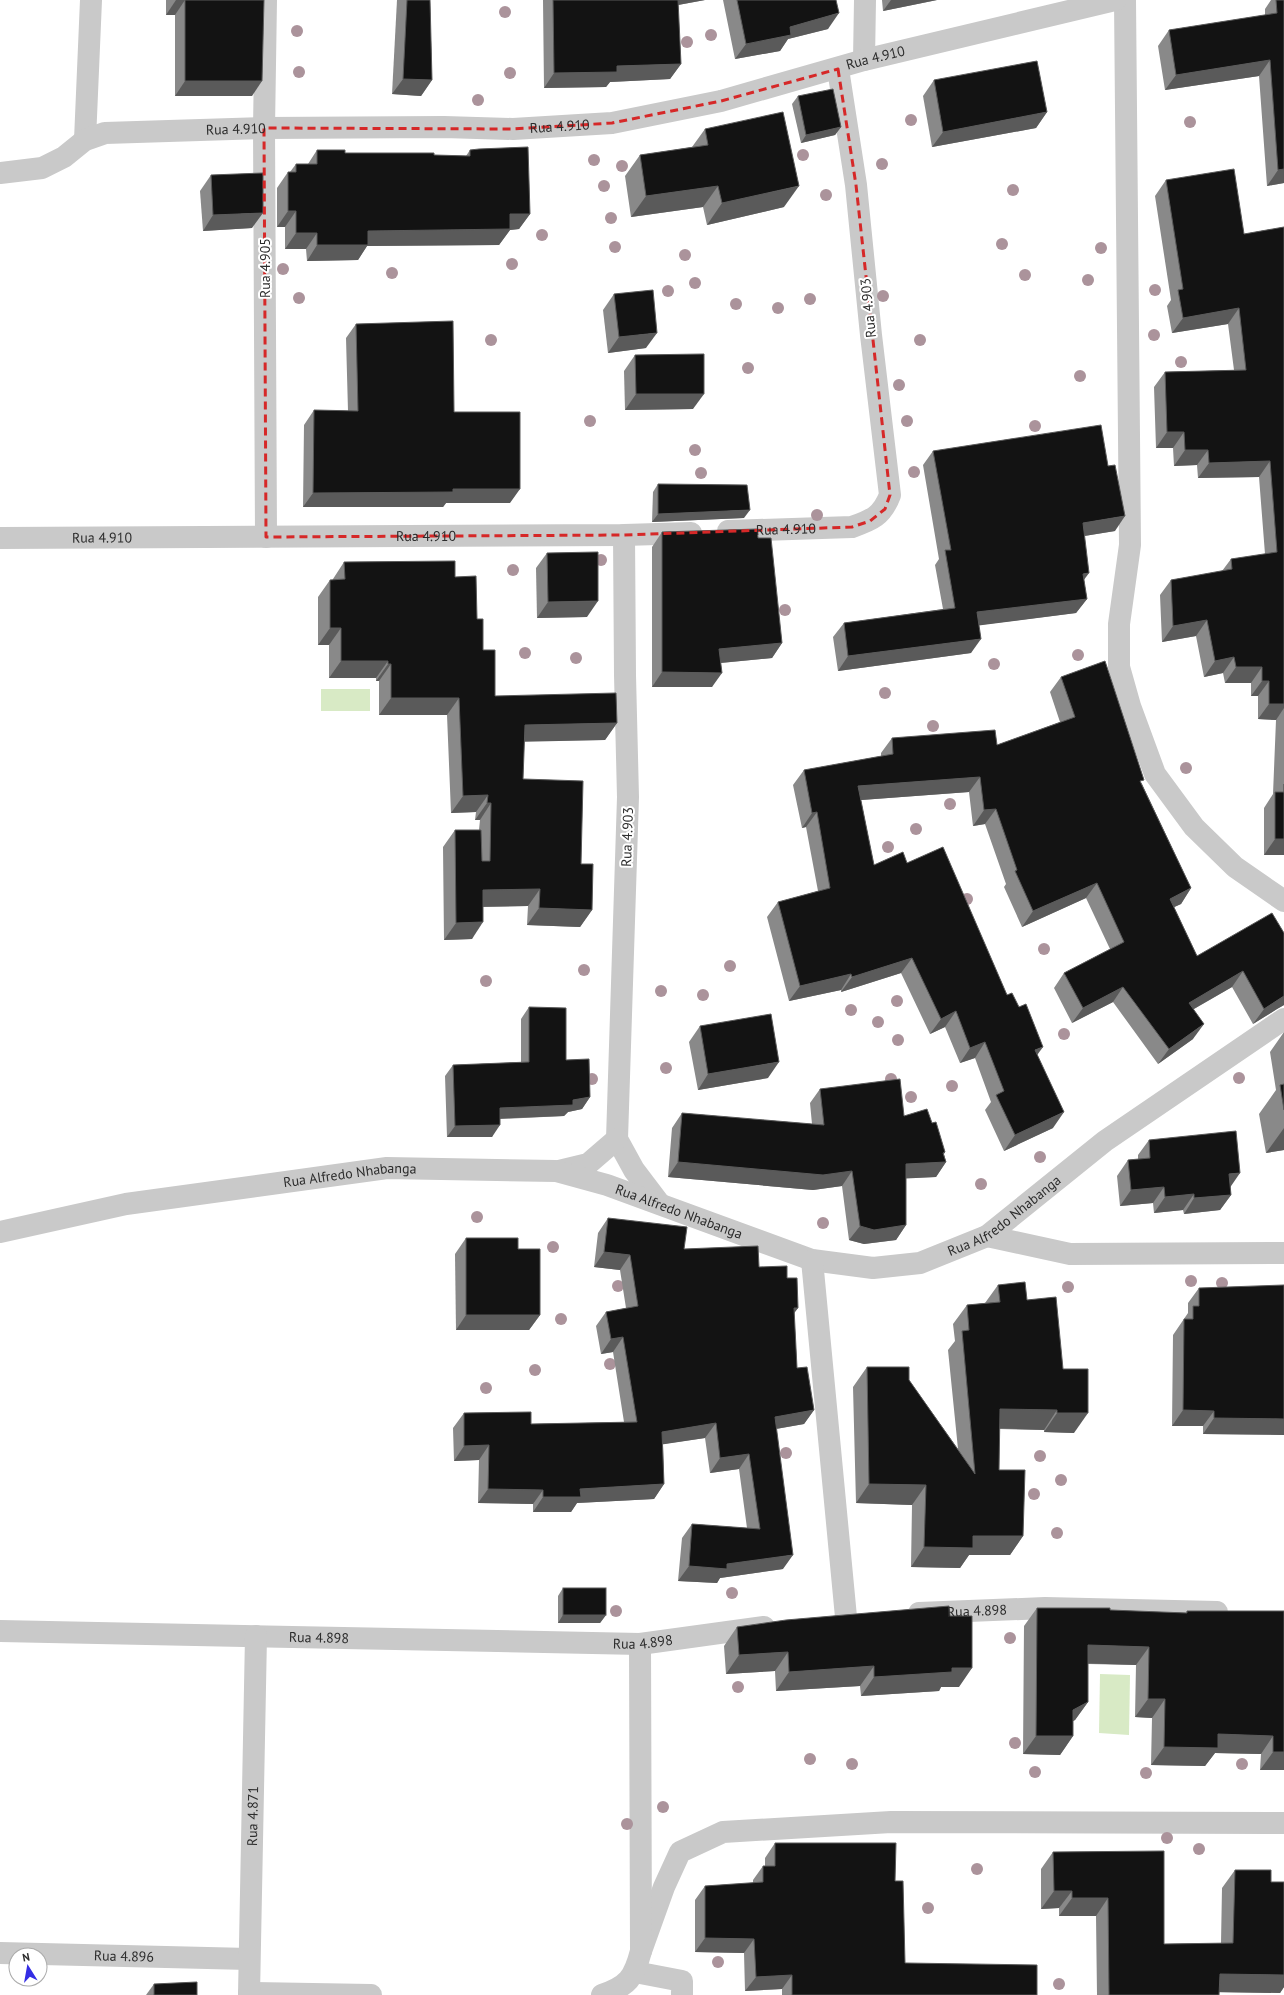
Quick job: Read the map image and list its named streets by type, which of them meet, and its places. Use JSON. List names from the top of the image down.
{
  "streets": {
    "street": [
      "Rua 4.910",
      "Rua 4.905",
      "Rua 4.903",
      "Rua Alfredo Nhabanga",
      "Rua 4.898",
      "Rua 4.871",
      "Rua 4.896"
    ]
  },
  "crossings": [
    ["Rua 4.910", "Rua 4.905"],
    ["Rua 4.910", "Rua 4.903"],
    ["Rua 4.898", "Rua 4.871"],
    ["Rua 4.871", "Rua 4.896"]
  ],
  "north": "top"
}
